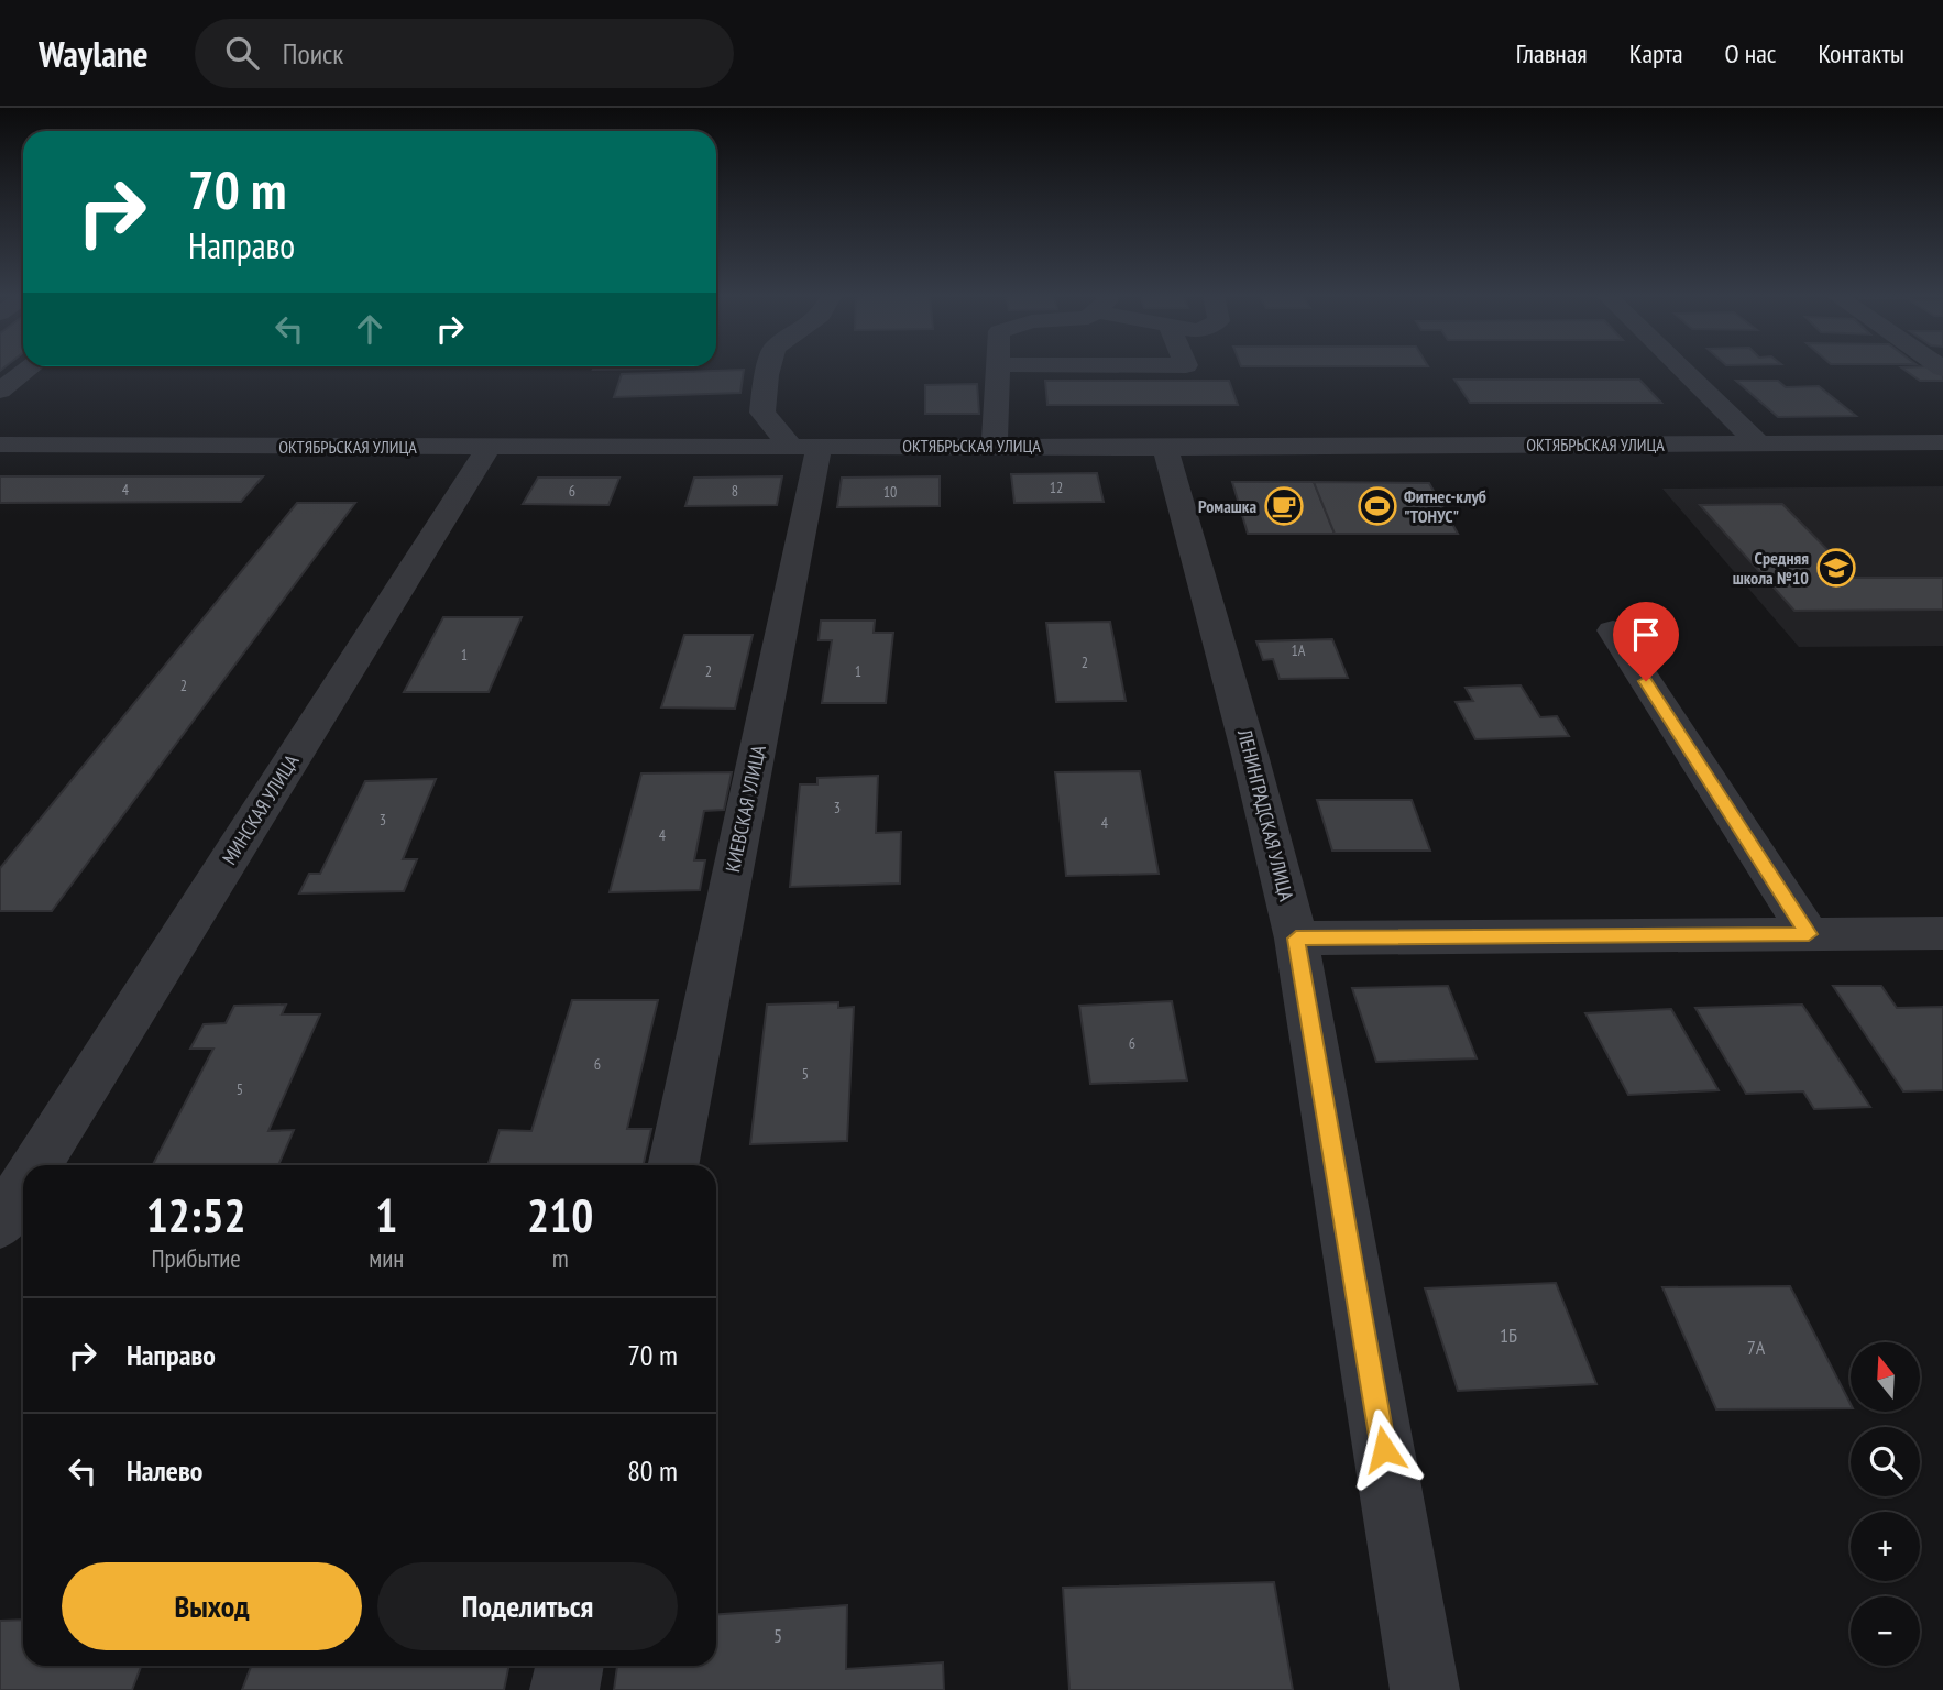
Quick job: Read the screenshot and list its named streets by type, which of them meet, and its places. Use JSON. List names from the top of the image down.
{
  "streets": {
    "street": [
      "ОКТЯБРЬСКАЯ УЛИЦА",
      "КИЕВСКАЯ УЛИЦА",
      "МИНСКАЯ УЛИЦА",
      "ЛЕНИНГРАДСКАЯ УЛИЦА"
    ]
  },
  "crossings": [
    ["ОКТЯБРЬСКАЯ УЛИЦА", "КИЕВСКАЯ УЛИЦА"],
    ["ОКТЯБРЬСКАЯ УЛИЦА", "МИНСКАЯ УЛИЦА"],
    ["ОКТЯБРЬСКАЯ УЛИЦА", "ЛЕНИНГРАДСКАЯ УЛИЦА"]
  ],
  "places": {
    "cafe": ["Ромашка"],
    "sports": ["Фитнес-клуб \"ТОНУС\""],
    "school or university": ["Средняя школа №10"]
  },
  "house_numbers": [
    "12",
    "4",
    "6",
    "8",
    "10",
    "1А",
    "1",
    "2",
    "2",
    "1",
    "2",
    "3",
    "3",
    "4",
    "4",
    "6",
    "6",
    "5",
    "5",
    "1Б",
    "7А",
    "5"
  ],
  "north": "top",
  "page": {
    "header": "Waylane",
    "search": "Поиск",
    "nav": [
      "Главная",
      "Карта",
      "О нас",
      "Контакты"
    ],
    "turn": ["70 m", "Направо"],
    "eta": [
      "12:52",
      "Прибытие",
      "1",
      "мин",
      "210",
      "m"
    ],
    "list": [
      {
        "name": "Направо",
        "value": "70 m"
      },
      {
        "name": "Налево",
        "value": "80 m"
      }
    ],
    "map_buttons": ["+", "−"],
    "buttons": ["Выход", "Поделиться"]
  }
}
